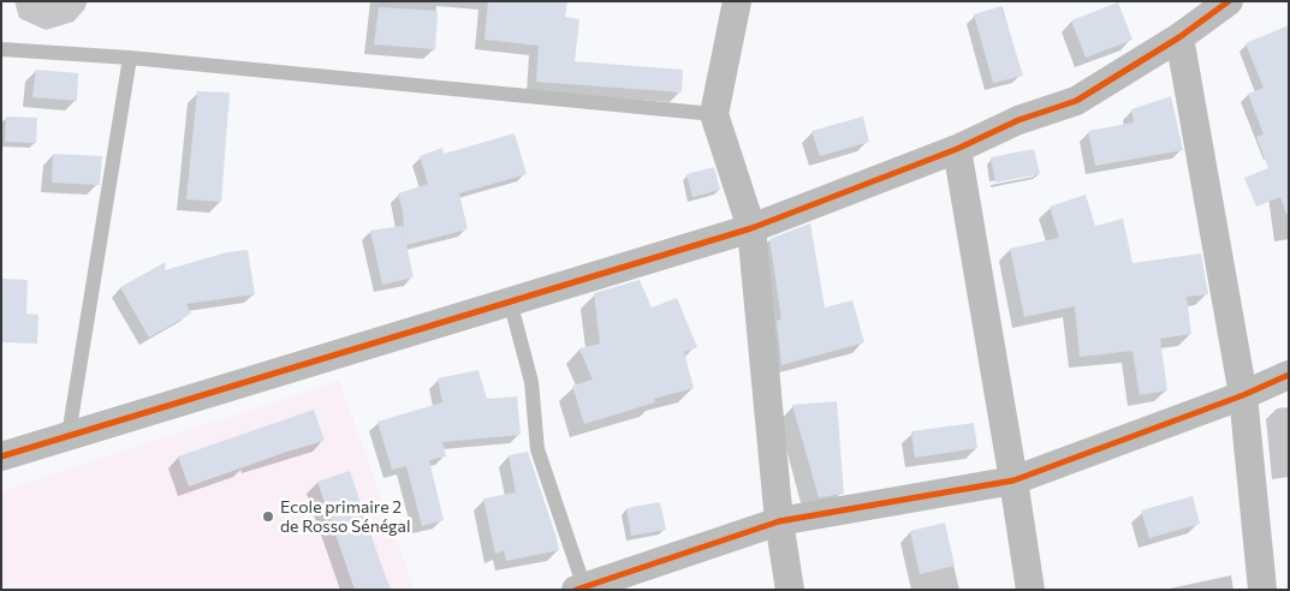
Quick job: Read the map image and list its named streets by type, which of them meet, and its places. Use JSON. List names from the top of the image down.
{
  "places": ["Ecole primaire 2 de Rosso Sénégal"]
}
